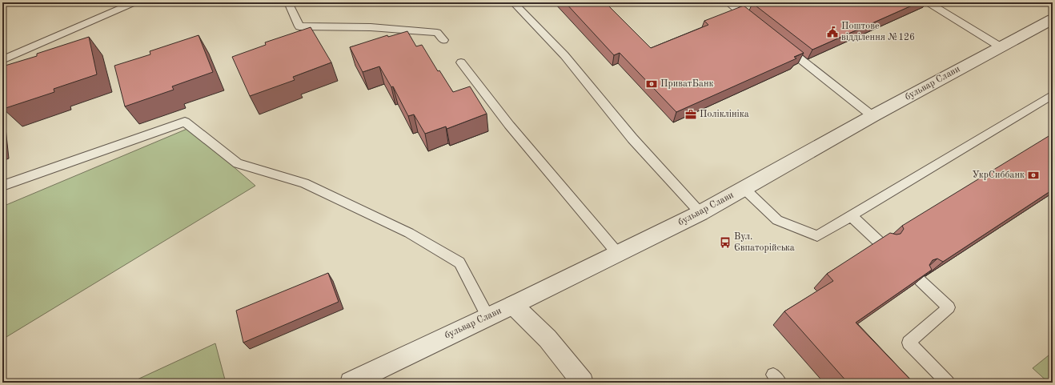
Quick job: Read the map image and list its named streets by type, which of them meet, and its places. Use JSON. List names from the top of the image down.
{
  "streets": {
    "street": ["бульвар Слави"]
  },
  "places": {
    "public building": ["Поштове відділення №126"],
    "bank": ["ПриватБанк", "УкрСиббанк"],
    "office": ["Поліклініка"],
    "bus stop": ["Вул. Євпаторійська"]
  }
}
